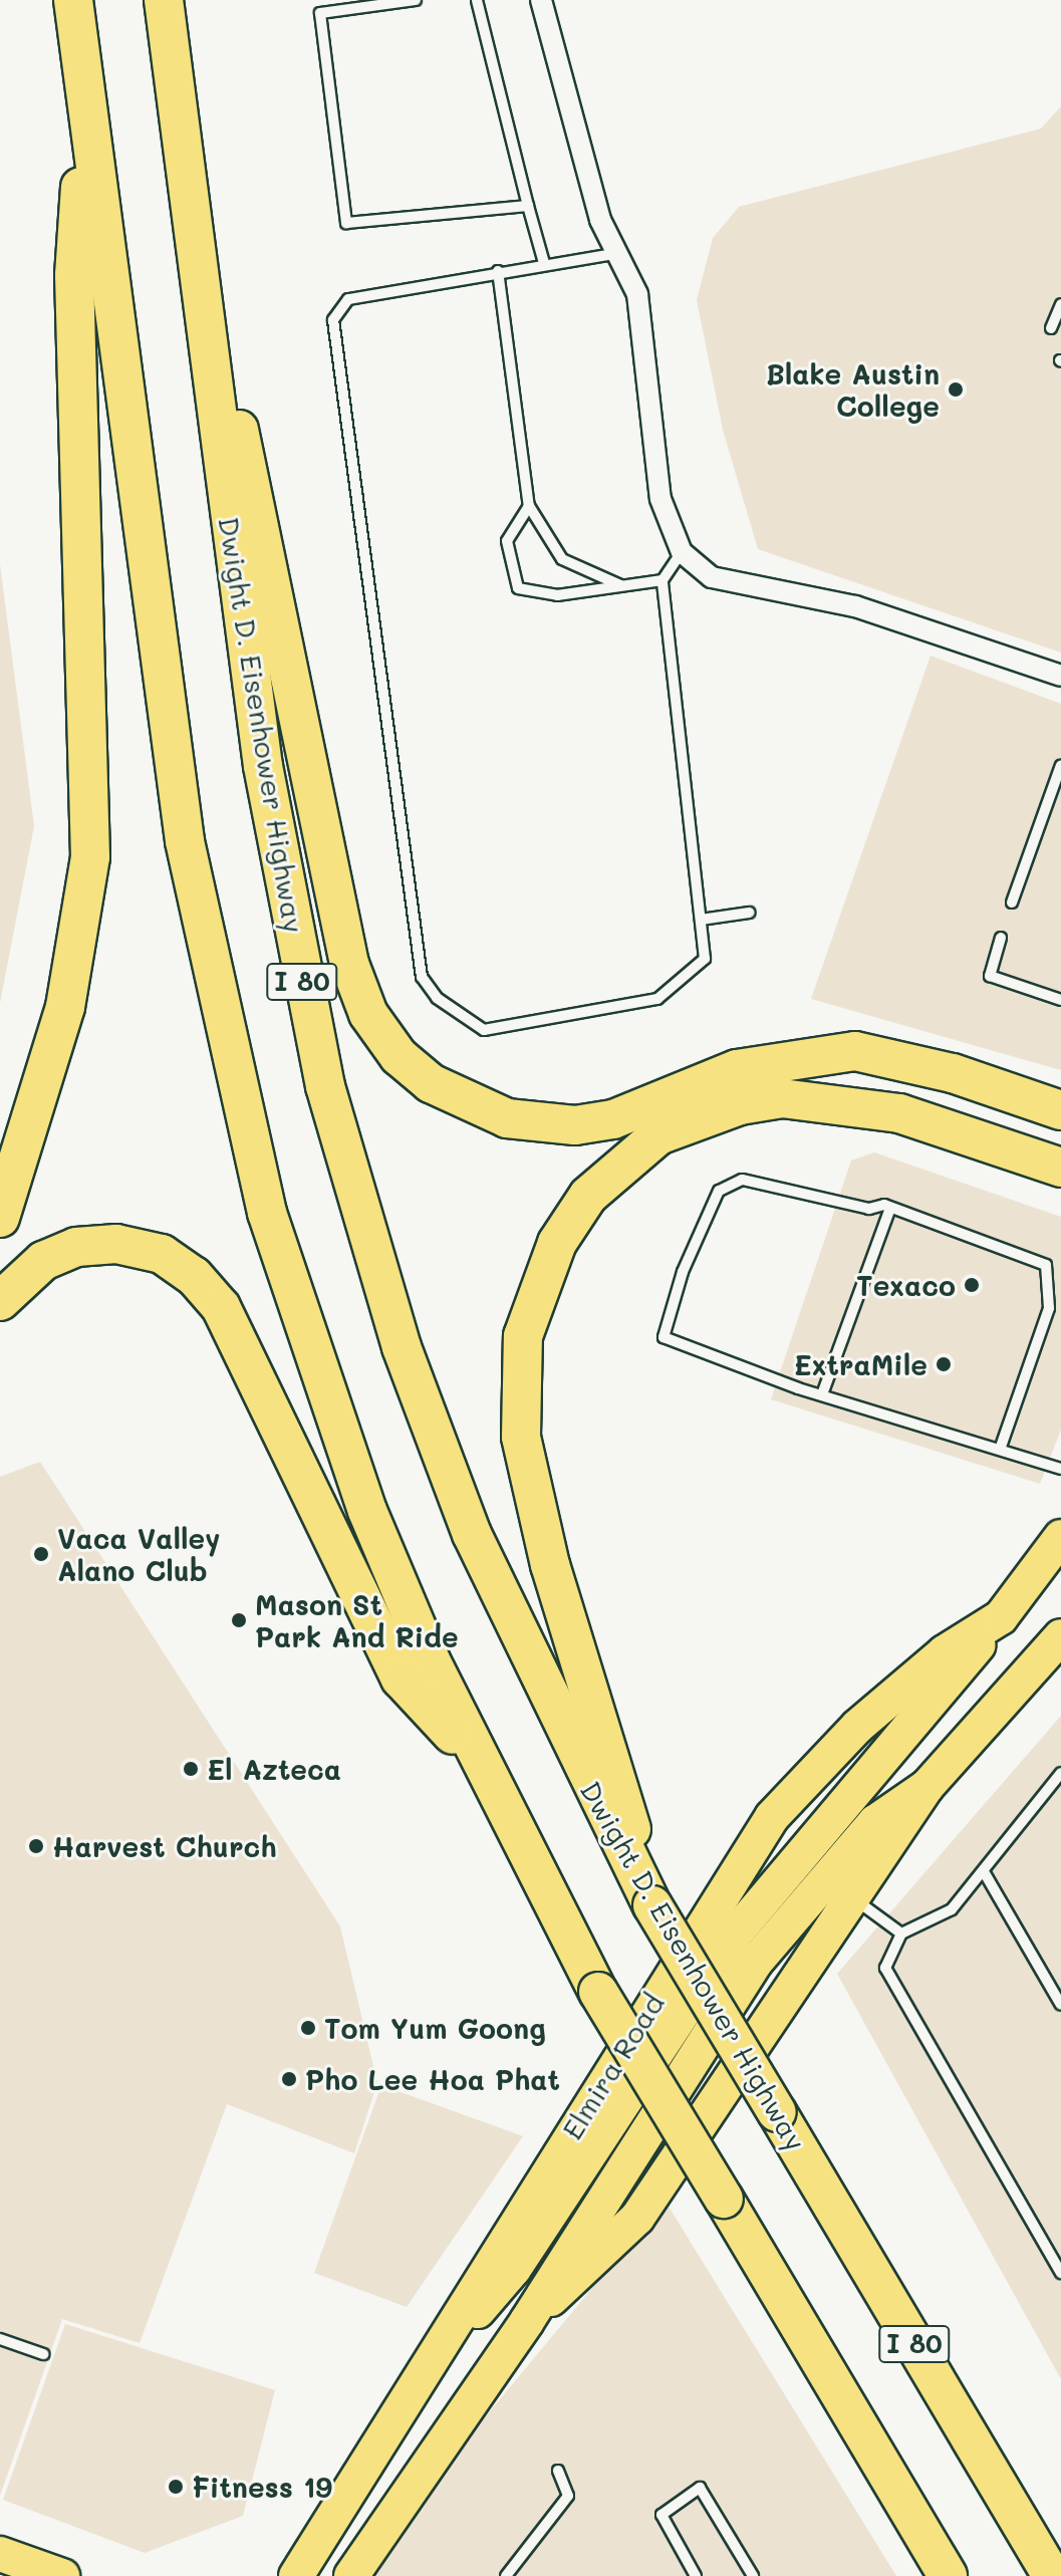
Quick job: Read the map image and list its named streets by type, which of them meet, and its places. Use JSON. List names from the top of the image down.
{
  "streets": {
    "highway": ["Dwight D. Eisenhower Highway", "I 80"],
    "main road": ["Elmira Road"]
  },
  "places": [
    "Blake Austin College",
    "Texaco",
    "ExtraMile",
    "Vaca Valley Alano Club",
    "Mason St Park And Ride",
    "El Azteca",
    "Harvest Church",
    "Tom Yum Goong",
    "Pho Lee Hoa Phat",
    "Fitness 19"
  ]
}
